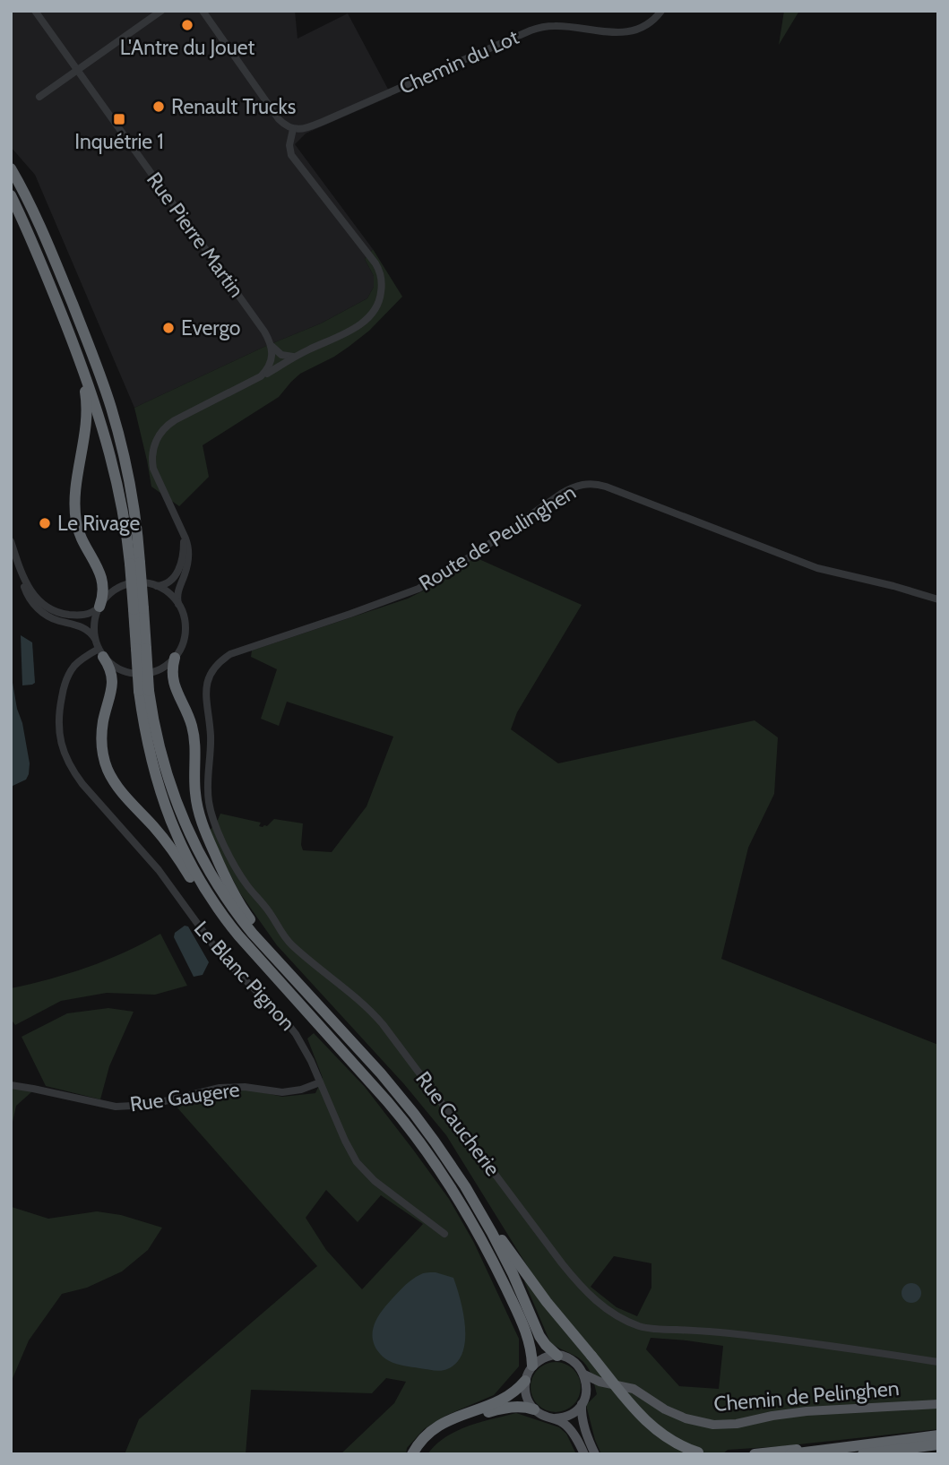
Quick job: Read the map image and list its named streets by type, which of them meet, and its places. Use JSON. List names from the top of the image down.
{
  "streets": {
    "main road": ["Chemin de Pelinghen"],
    "street": [
      "Chemin du Lot",
      "Rue Pierre Martin",
      "Route de Peulinghen",
      "Le Blanc Pignon",
      "Rue Gaugere",
      "Rue Caucherie"
    ]
  },
  "crossings": [
    ["Route de Peulinghen", "Rue Caucherie"],
    ["Le Blanc Pignon", "Rue Gaugere"]
  ],
  "places": {
    "other": [
      "L'Antre du Jouet",
      "Renault Trucks",
      "Evergo",
      "Le Rivage"
    ],
    "transit": ["Inquétrie 1"]
  }
}
